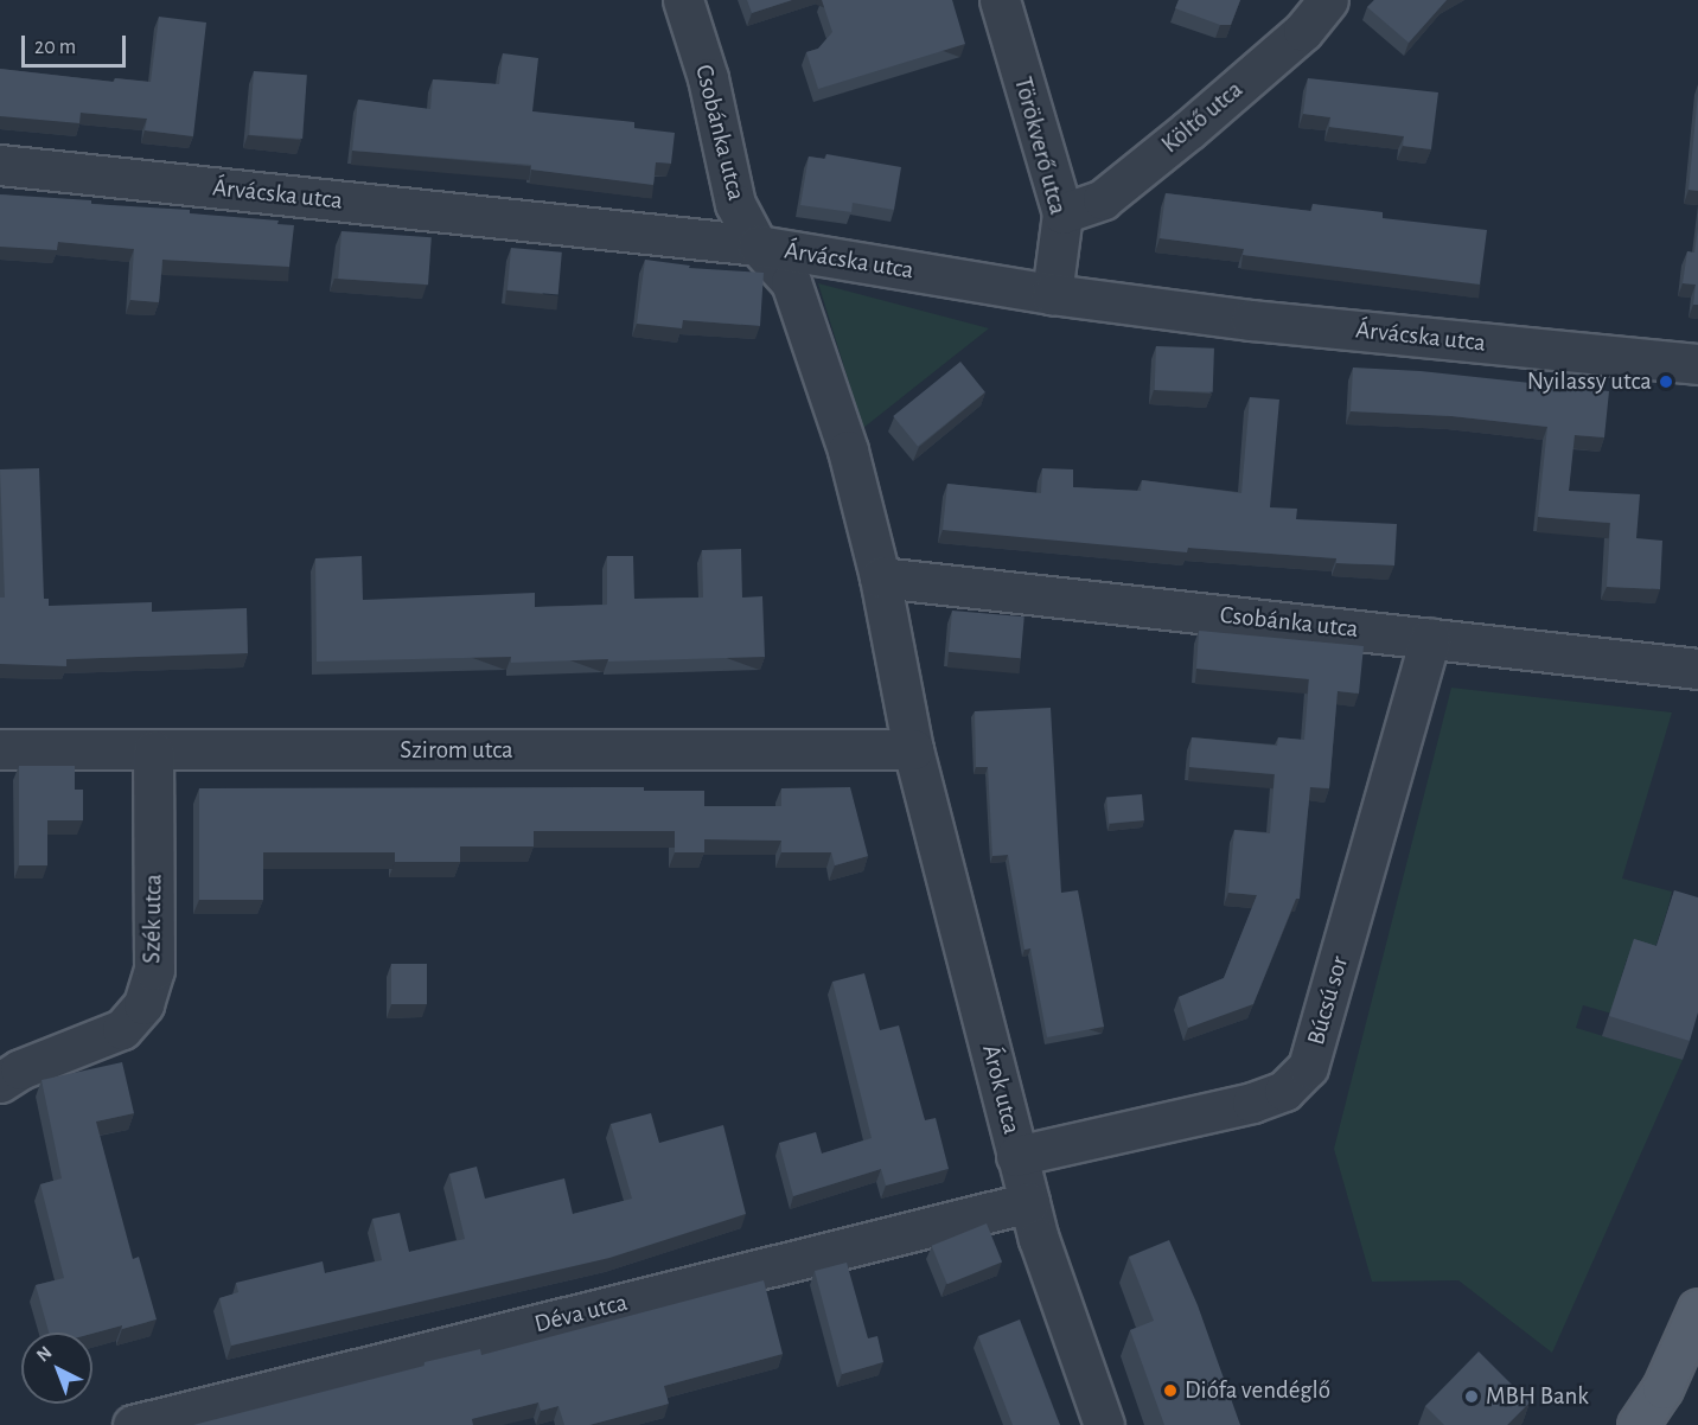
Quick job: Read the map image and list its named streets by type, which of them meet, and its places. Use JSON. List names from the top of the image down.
{
  "streets": {
    "street": [
      "Költő utca",
      "Csobánka utca",
      "Törökverő utca",
      "Árvácska utca",
      "Szirom utca",
      "Szék utca",
      "Búcsú sor",
      "Árok utca",
      "Déva utca"
    ]
  },
  "crossings": [
    ["Költő utca", "Törökverő utca"],
    ["Csobánka utca", "Árvácska utca"],
    ["Csobánka utca", "Szirom utca"],
    ["Csobánka utca", "Búcsú sor"],
    ["Csobánka utca", "Árok utca"],
    ["Törökverő utca", "Árvácska utca"],
    ["Szirom utca", "Szék utca"],
    ["Szirom utca", "Árok utca"],
    ["Búcsú sor", "Árok utca"],
    ["Árok utca", "Déva utca"]
  ],
  "places": ["Nyilassy utca", "Diófa vendéglő", "MBH Bank"],
  "scale_bar": "20 m",
  "north": "top left"
}
